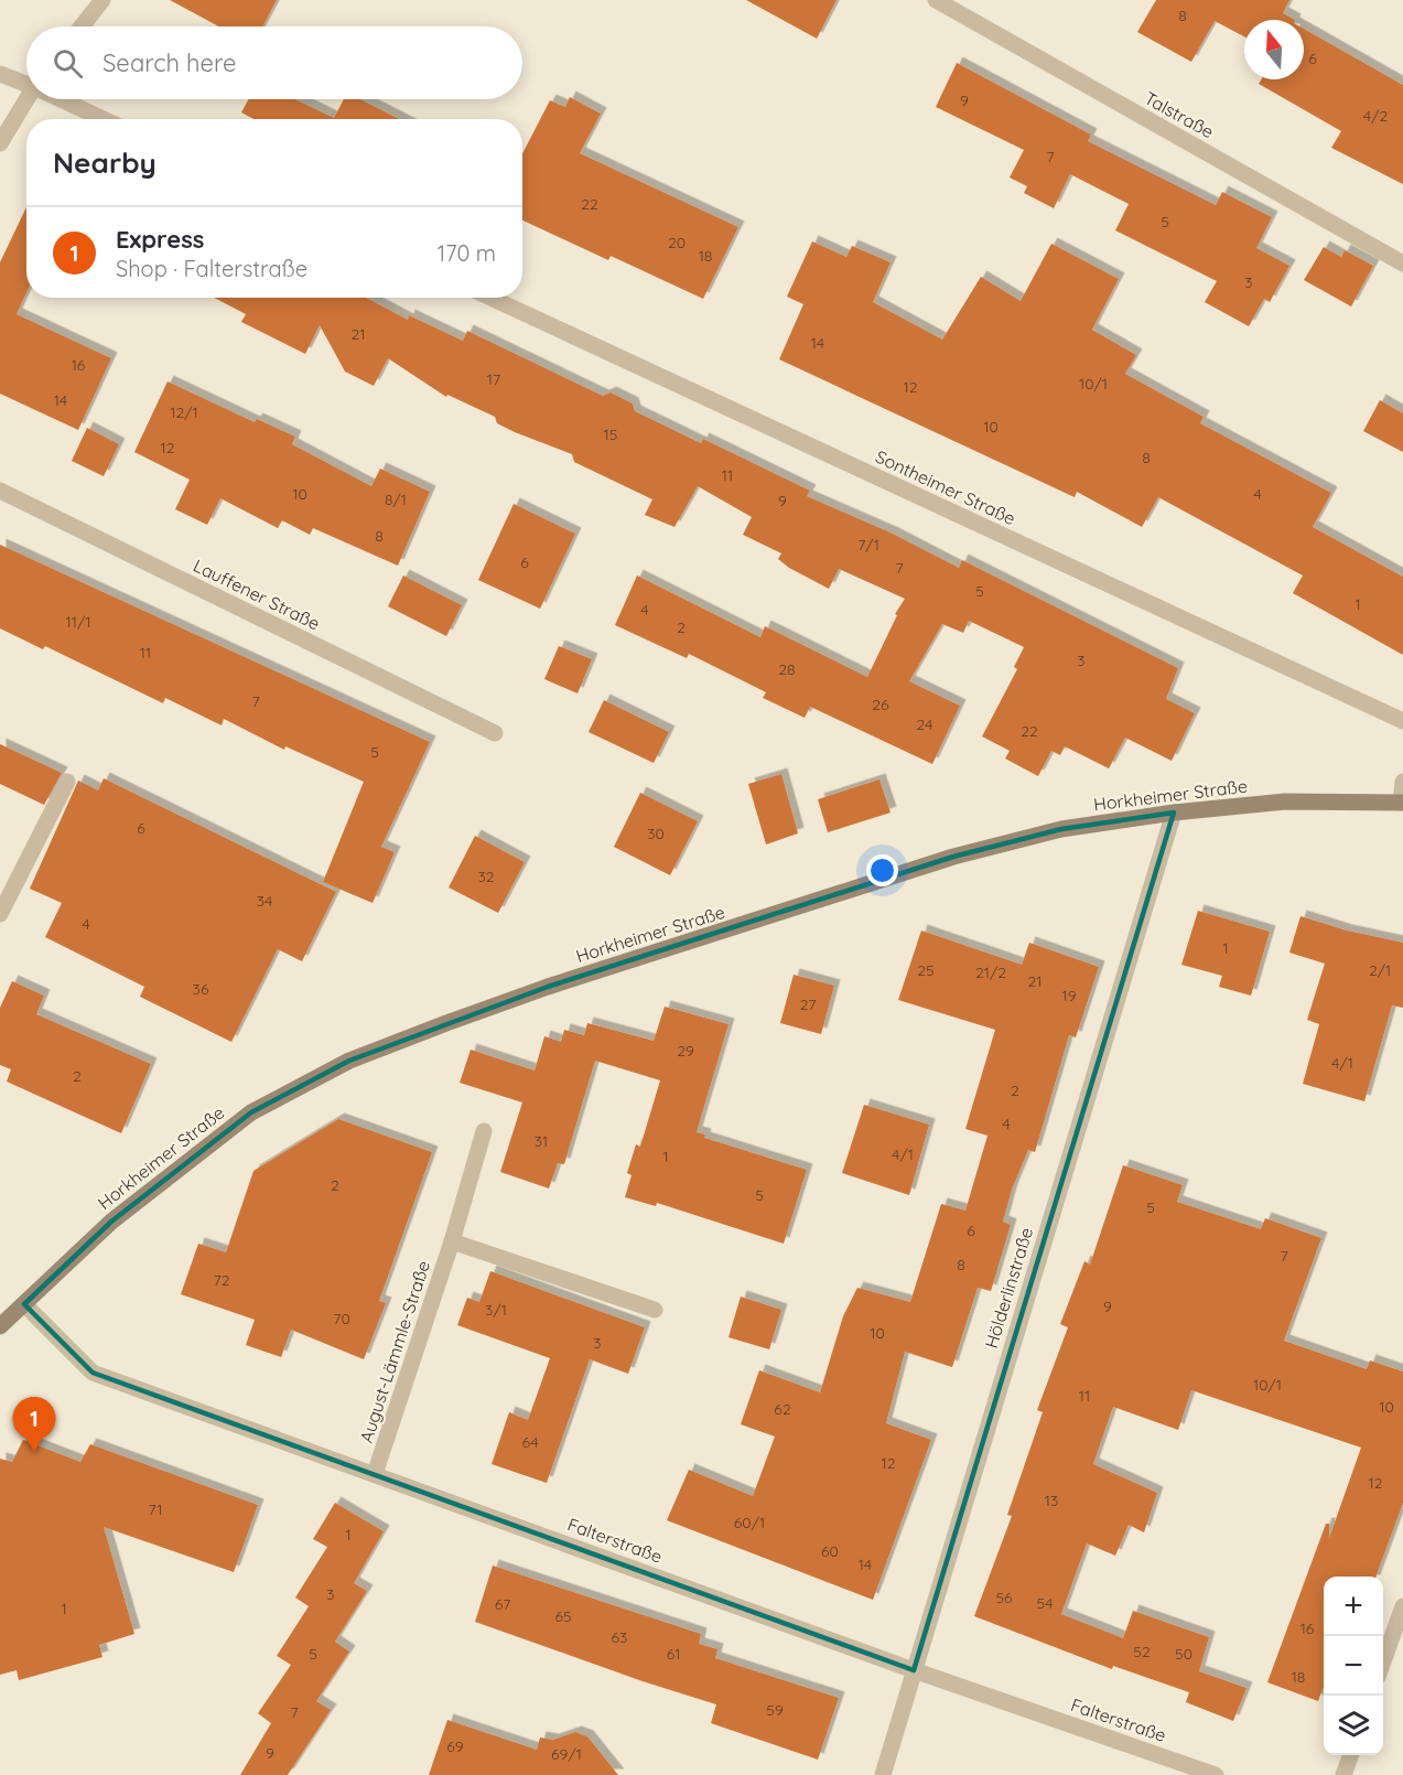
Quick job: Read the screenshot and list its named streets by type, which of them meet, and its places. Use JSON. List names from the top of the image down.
{
  "streets": {
    "main road": ["Horkheimer Straße"],
    "street": [
      "Talstraße",
      "Sontheimer Straße",
      "Lauffener Straße",
      "Hölderlinstraße",
      "August-Lämmle-Straße",
      "Falterstraße"
    ]
  },
  "crossings": [
    ["Horkheimer Straße", "Hölderlinstraße"],
    ["Horkheimer Straße", "Falterstraße"],
    ["Hölderlinstraße", "Falterstraße"],
    ["August-Lämmle-Straße", "Falterstraße"]
  ],
  "house_numbers": [
    "8",
    "6",
    "9",
    "4/2",
    "7",
    "22",
    "5",
    "20",
    "18",
    "3",
    "21",
    "14",
    "16",
    "17",
    "10/1",
    "12",
    "14",
    "12/1",
    "10",
    "15",
    "12",
    "8",
    "11",
    "10",
    "4",
    "8/1",
    "9",
    "8",
    "7/1",
    "6",
    "7",
    "5",
    "1",
    "4",
    "11/1",
    "2",
    "11",
    "3",
    "28",
    "7",
    "26",
    "24",
    "22",
    "5",
    "6",
    "30",
    "32",
    "34",
    "4",
    "1",
    "25",
    "2/1",
    "21/2",
    "21",
    "36",
    "19",
    "27",
    "29",
    "4/1",
    "2",
    "2",
    "4",
    "31",
    "4/1",
    "1",
    "2",
    "5",
    "5",
    "6",
    "7",
    "8",
    "72",
    "9",
    "3/1",
    "70",
    "10",
    "3",
    "10/1",
    "11",
    "10",
    "62",
    "64",
    "12",
    "12",
    "13",
    "71",
    "60/1",
    "1",
    "60",
    "14",
    "3",
    "56",
    "54",
    "67",
    "1",
    "65",
    "16",
    "63",
    "52",
    "5",
    "61",
    "50",
    "18",
    "59",
    "7",
    "69",
    "9",
    "69/1"
  ],
  "north": "top",
  "page": {
    "search": "Search here",
    "heading": "Nearby",
    "list": [
      {
        "mark": "1",
        "name": "Express",
        "note": "Shop · Falterstraße",
        "value": "170 m"
      }
    ],
    "pins": "1",
    "map_buttons": ["+", "−"]
  }
}
